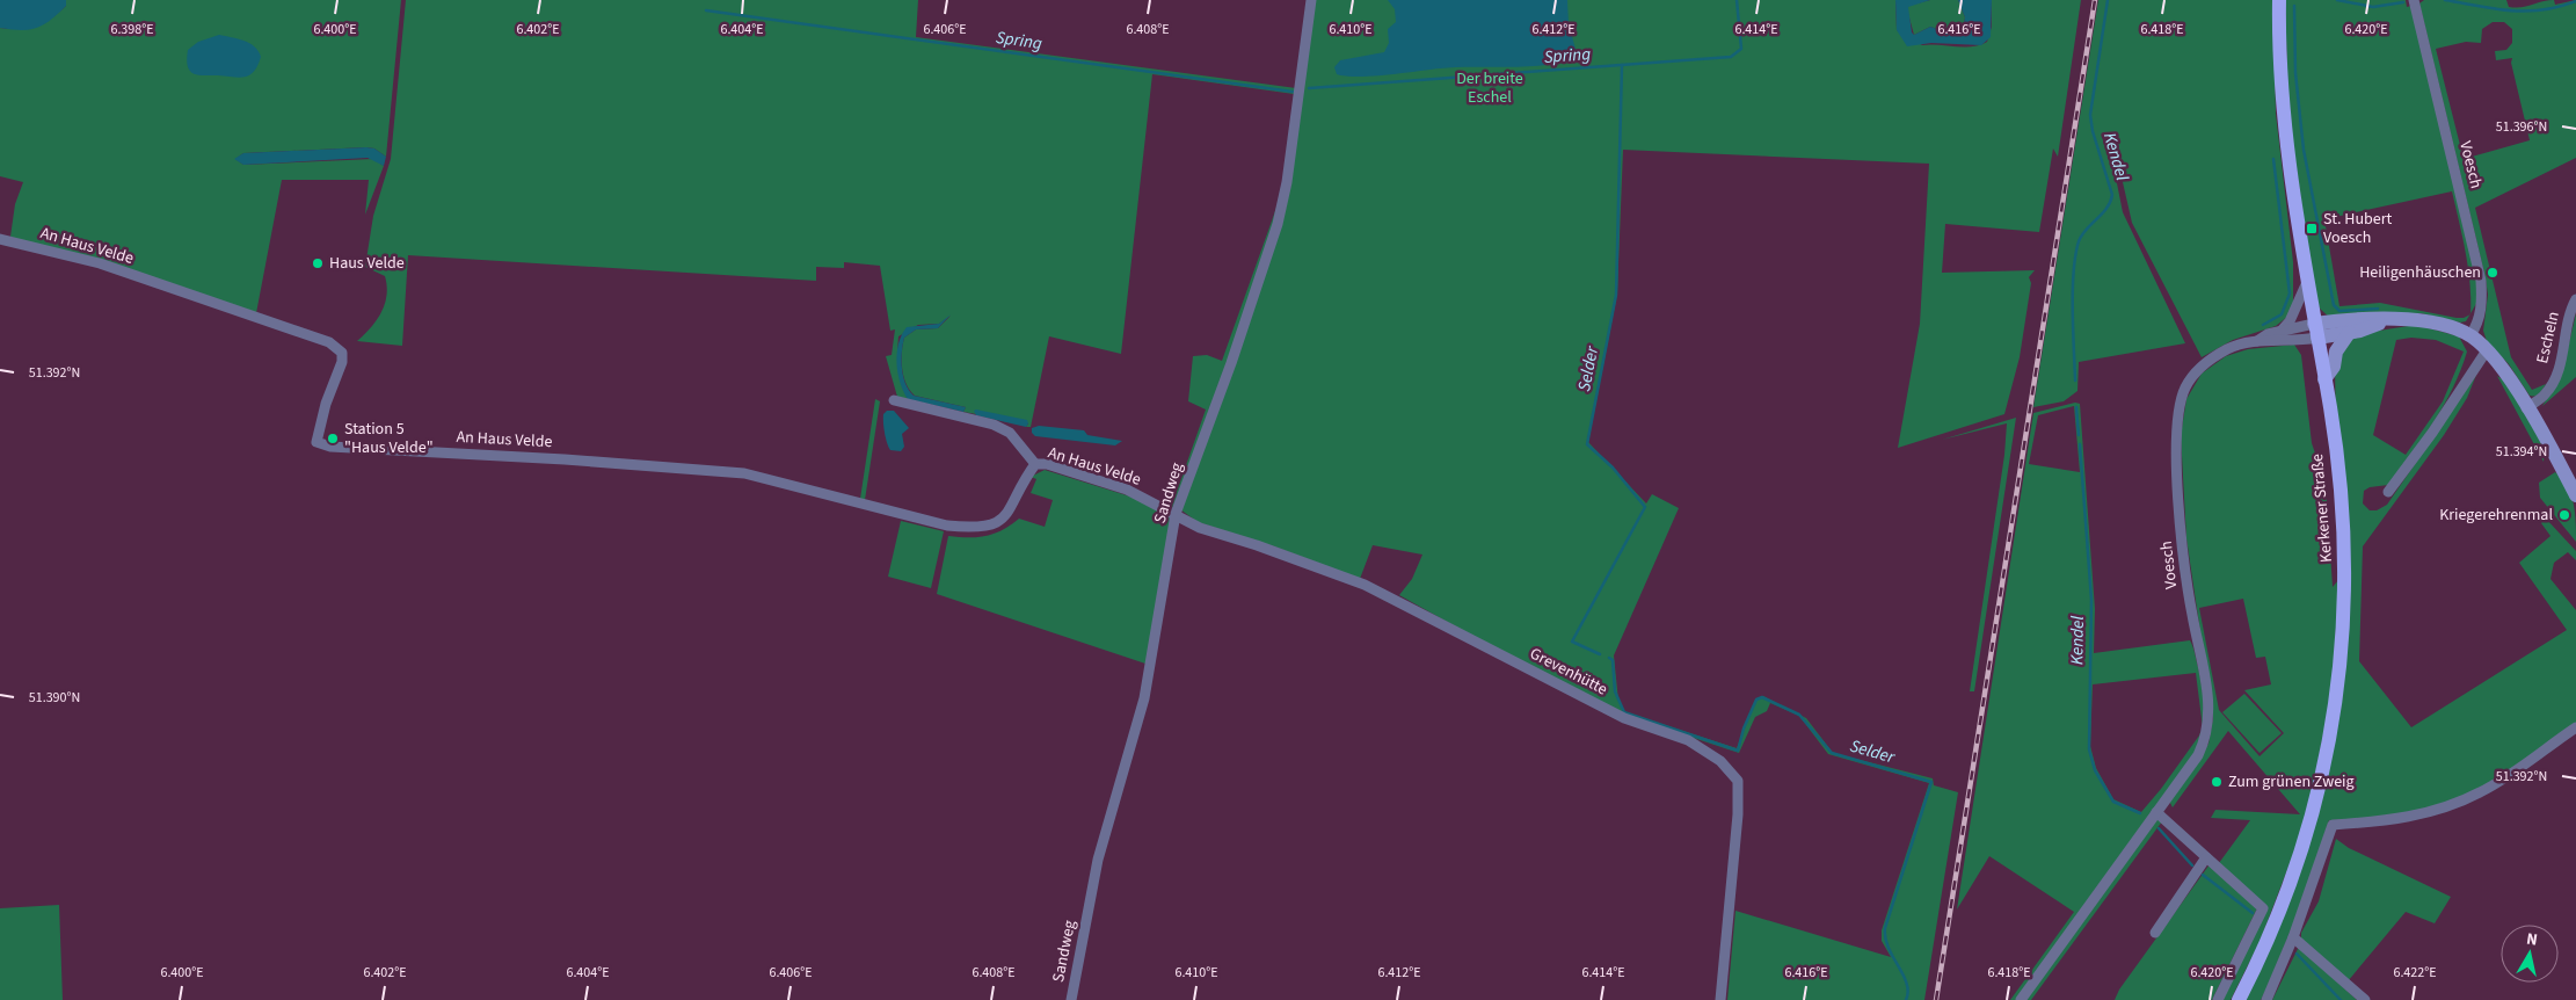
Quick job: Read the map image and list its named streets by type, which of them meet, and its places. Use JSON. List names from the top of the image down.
{
  "streets": {
    "main road": ["Kerkener Straße"],
    "street": [
      "Voesch",
      "An Haus Velde",
      "Escheln",
      "Sandweg",
      "Grevenhütte"
    ]
  },
  "crossings": [
    ["Voesch", "Kerkener Straße"],
    ["An Haus Velde", "Sandweg"],
    ["An Haus Velde", "Grevenhütte"],
    ["Sandweg", "Grevenhütte"]
  ],
  "water": ["Spring", "Kendel", "Selder"],
  "parks": ["Der breite Eschel"],
  "places": {
    "transit": ["St. Hubert Voesch"],
    "other": [
      "Haus Velde",
      "Heiligenhäuschen",
      "Station 5 \"Haus Velde\"",
      "Kriegerehrenmal",
      "Zum grünen Zweig"
    ]
  },
  "north": "top",
  "coordinates": [
    "6.406°E",
    "6.414°E",
    "6.418°E",
    "6.398°E",
    "6.400°E",
    "6.402°E",
    "6.404°E",
    "6.408°E",
    "6.410°E",
    "6.412°E",
    "6.416°E",
    "6.420°E",
    "51.396°N",
    "51.392°N",
    "51.394°N",
    "51.390°N",
    "6.422°E"
  ]
}
